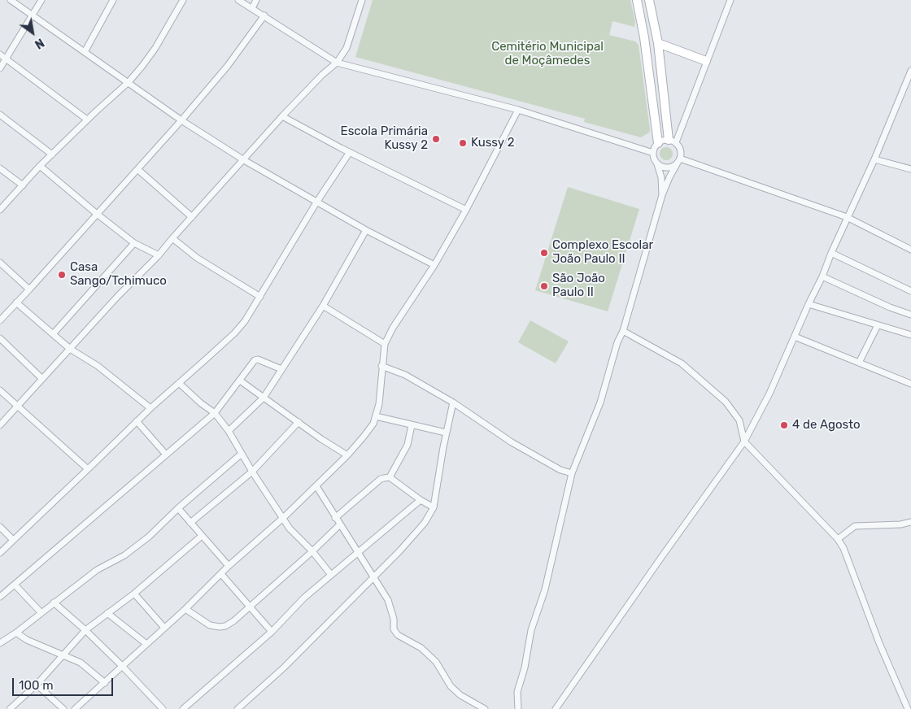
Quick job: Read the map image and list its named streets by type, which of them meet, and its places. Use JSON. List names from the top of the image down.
{
  "parks": ["Cemitério Municipal de Moçâmedes"],
  "places": [
    "Escola Primária Kussy 2",
    "Kussy 2",
    "Complexo Escolar João Paulo II",
    "Casa Sango/Tchimuco",
    "São João Paulo II",
    "4 de Agosto"
  ],
  "scale_bar": "100 m",
  "north": "bottom right"
}
